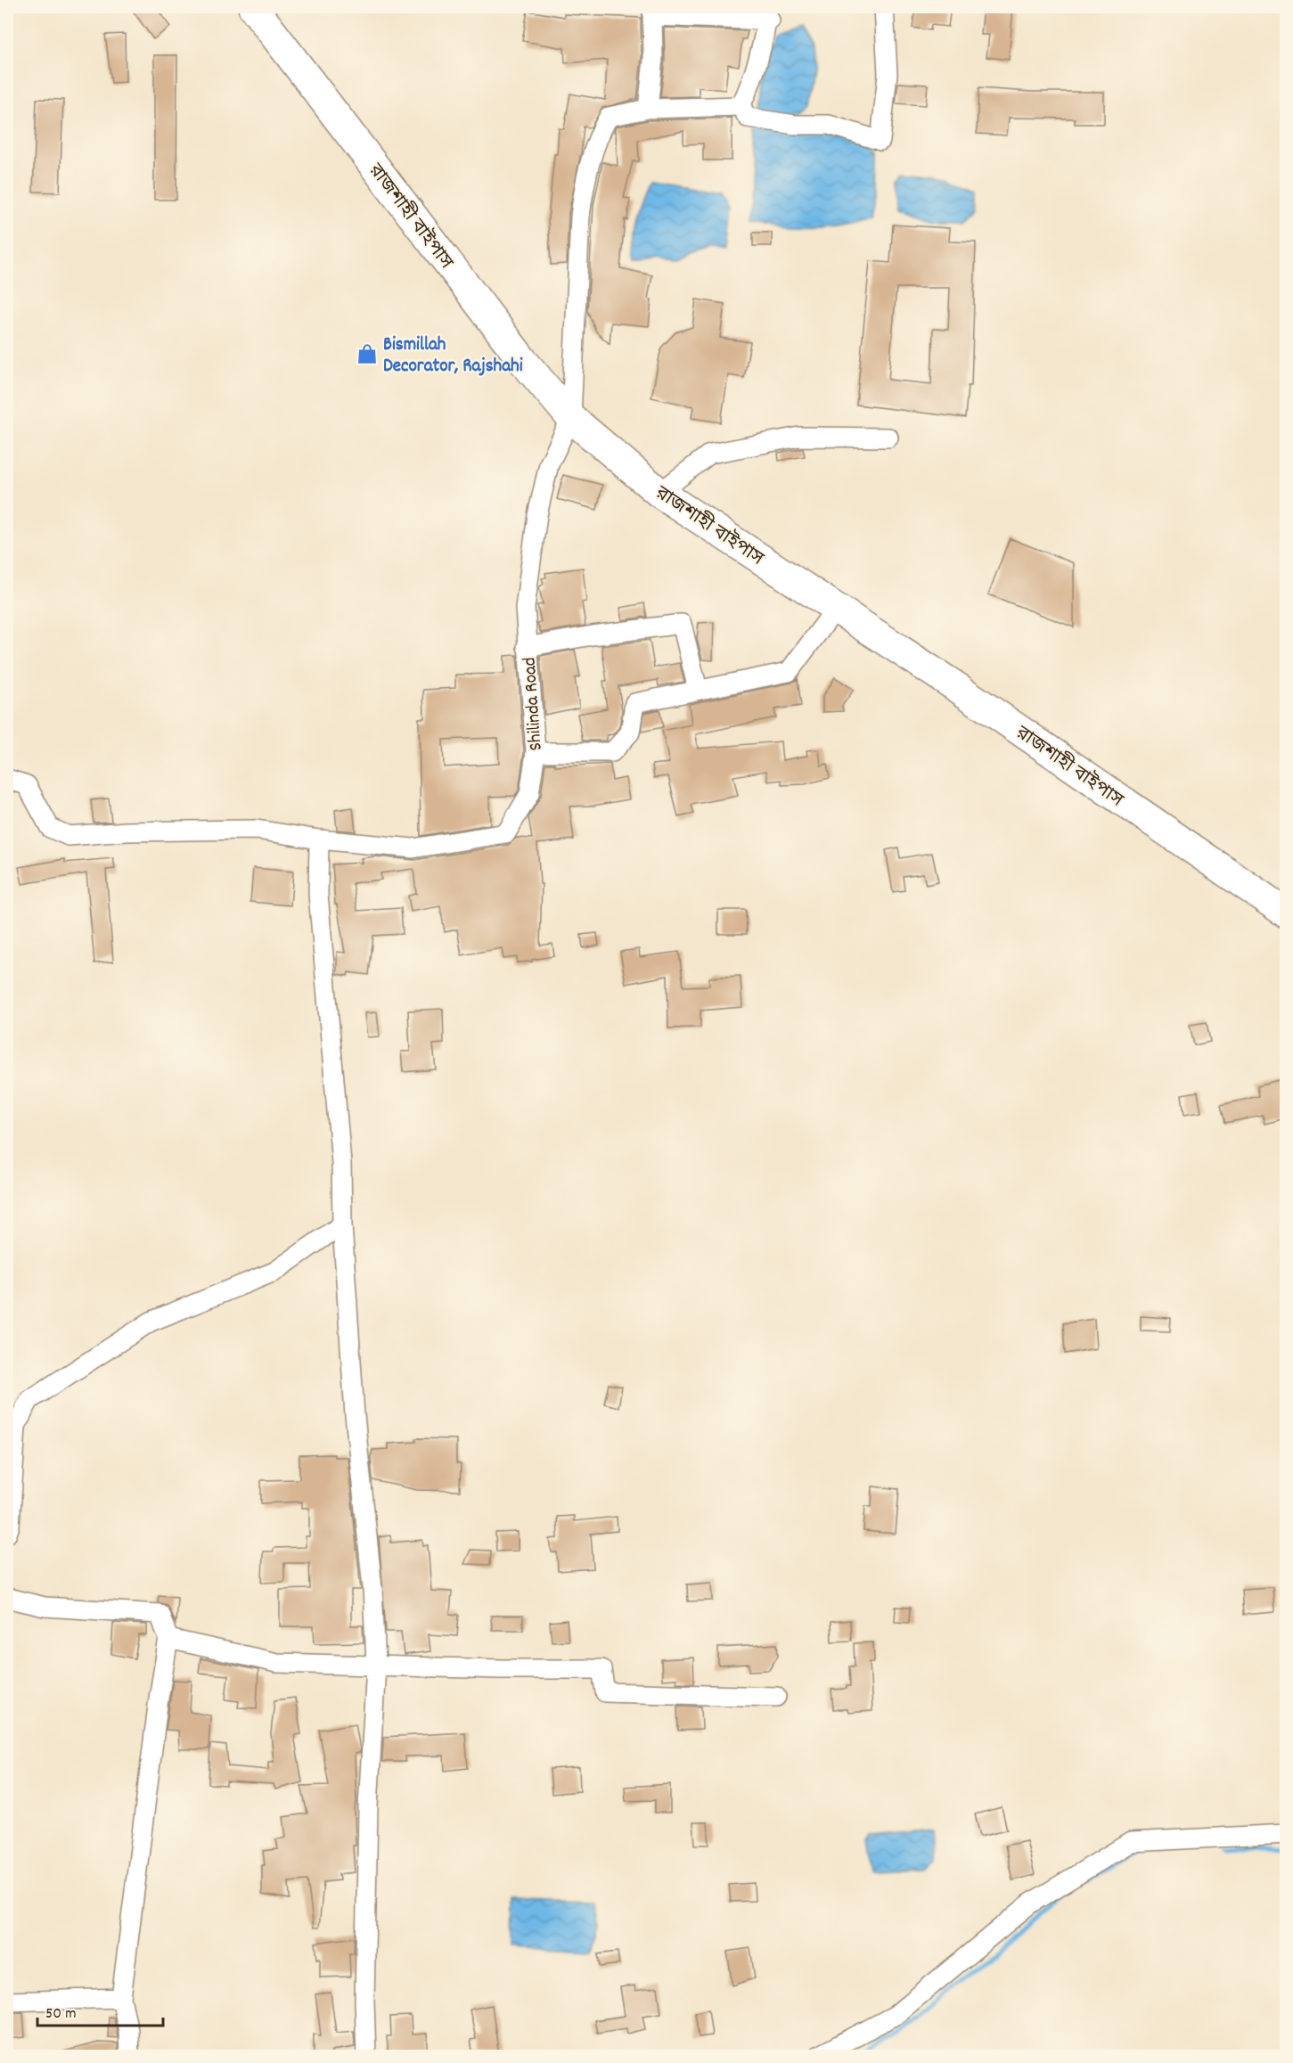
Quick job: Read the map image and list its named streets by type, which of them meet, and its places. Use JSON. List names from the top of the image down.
{
  "streets": {
    "highway": ["রাজশাহী বাইপাস"],
    "street": ["Shilinda Road"]
  },
  "crossings": [
    ["রাজশাহী বাইপাস", "Shilinda Road"]
  ],
  "places": {
    "shop": ["Bismillah Decorator, Rajshahi"]
  },
  "scale_bar": "50 m"
}
